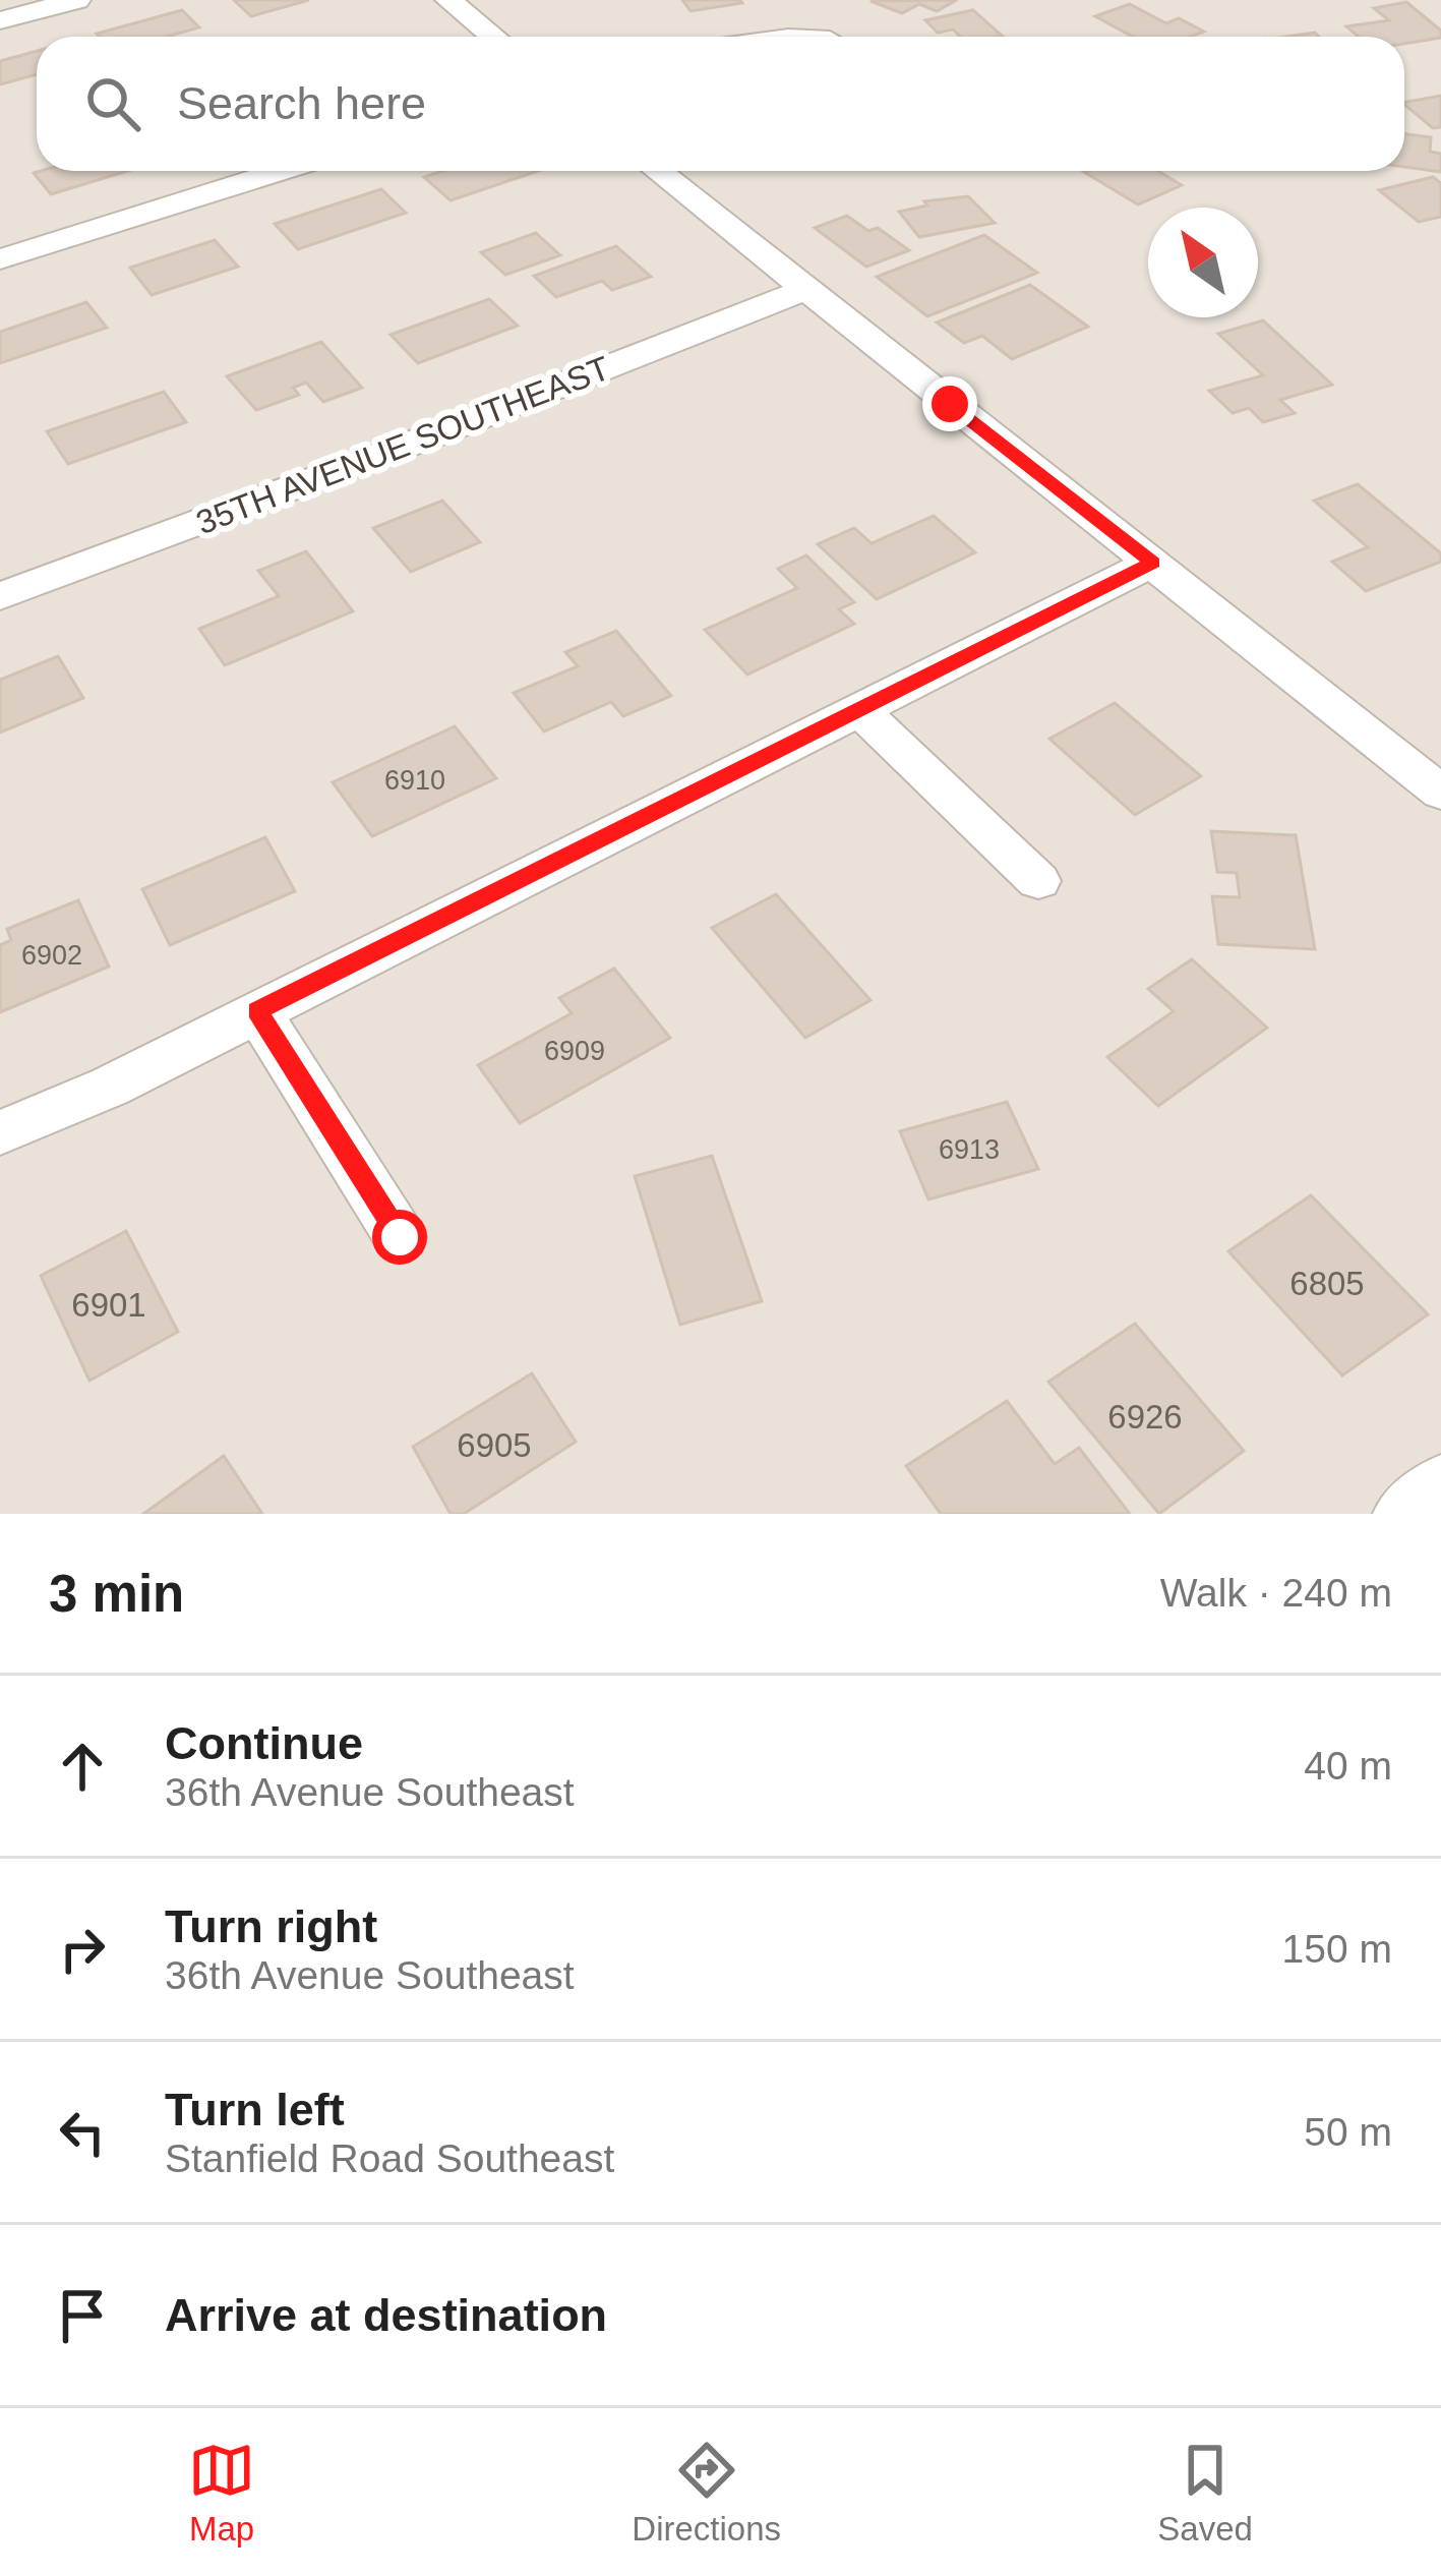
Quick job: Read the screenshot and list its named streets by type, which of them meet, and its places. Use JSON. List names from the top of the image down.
{
  "streets": {
    "street": ["35TH AVENUE SOUTHEAST"]
  },
  "house_numbers": [
    "6910",
    "6902",
    "6909",
    "6913",
    "6805",
    "6901",
    "6926",
    "6905"
  ],
  "north": "top left",
  "page": {
    "search": "Search here",
    "heading": ["3 min", "Walk · 240 m"],
    "list": [
      ["Continue", "36th Avenue Southeast", "40 m"],
      ["Turn right", "36th Avenue Southeast", "150 m"],
      ["Turn left", "Stanfield Road Southeast", "50 m"],
      "Arrive at destination"
    ],
    "nav": ["Map", "Directions", "Saved"]
  }
}
